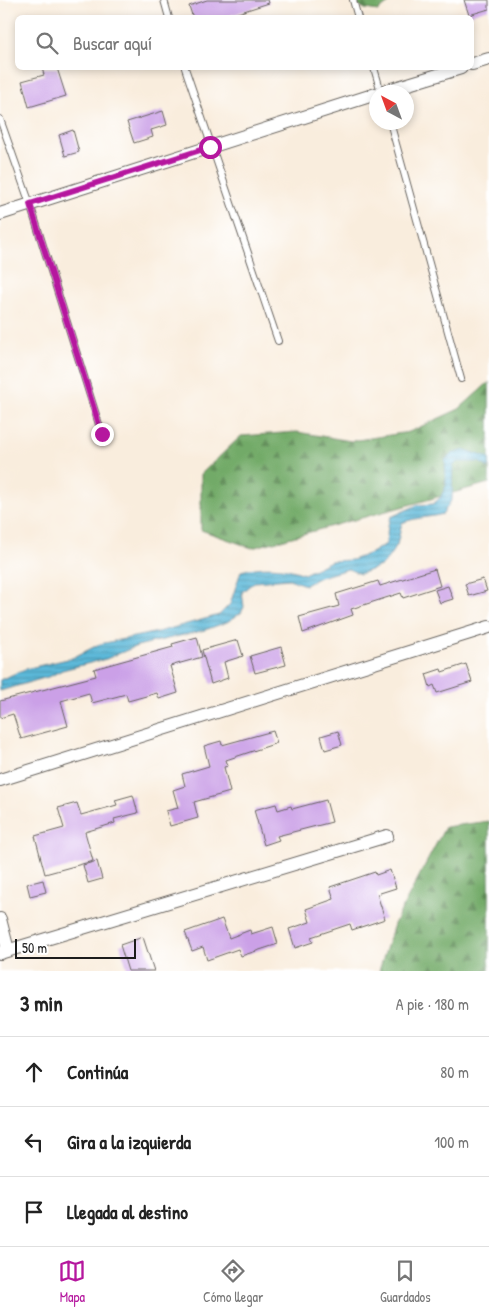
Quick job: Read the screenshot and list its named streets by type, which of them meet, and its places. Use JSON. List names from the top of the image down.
{
  "scale_bar": "50 m",
  "north": "top left",
  "page": {
    "search": "Buscar aquí",
    "scale": "50 m",
    "heading": ["3 min", "A pie · 180 m"],
    "list": [
      ["Continúa", "80 m"],
      ["Gira a la izquierda", "100 m"],
      "Llegada al destino"
    ],
    "nav": ["Mapa", "Cómo llegar", "Guardados"]
  }
}
